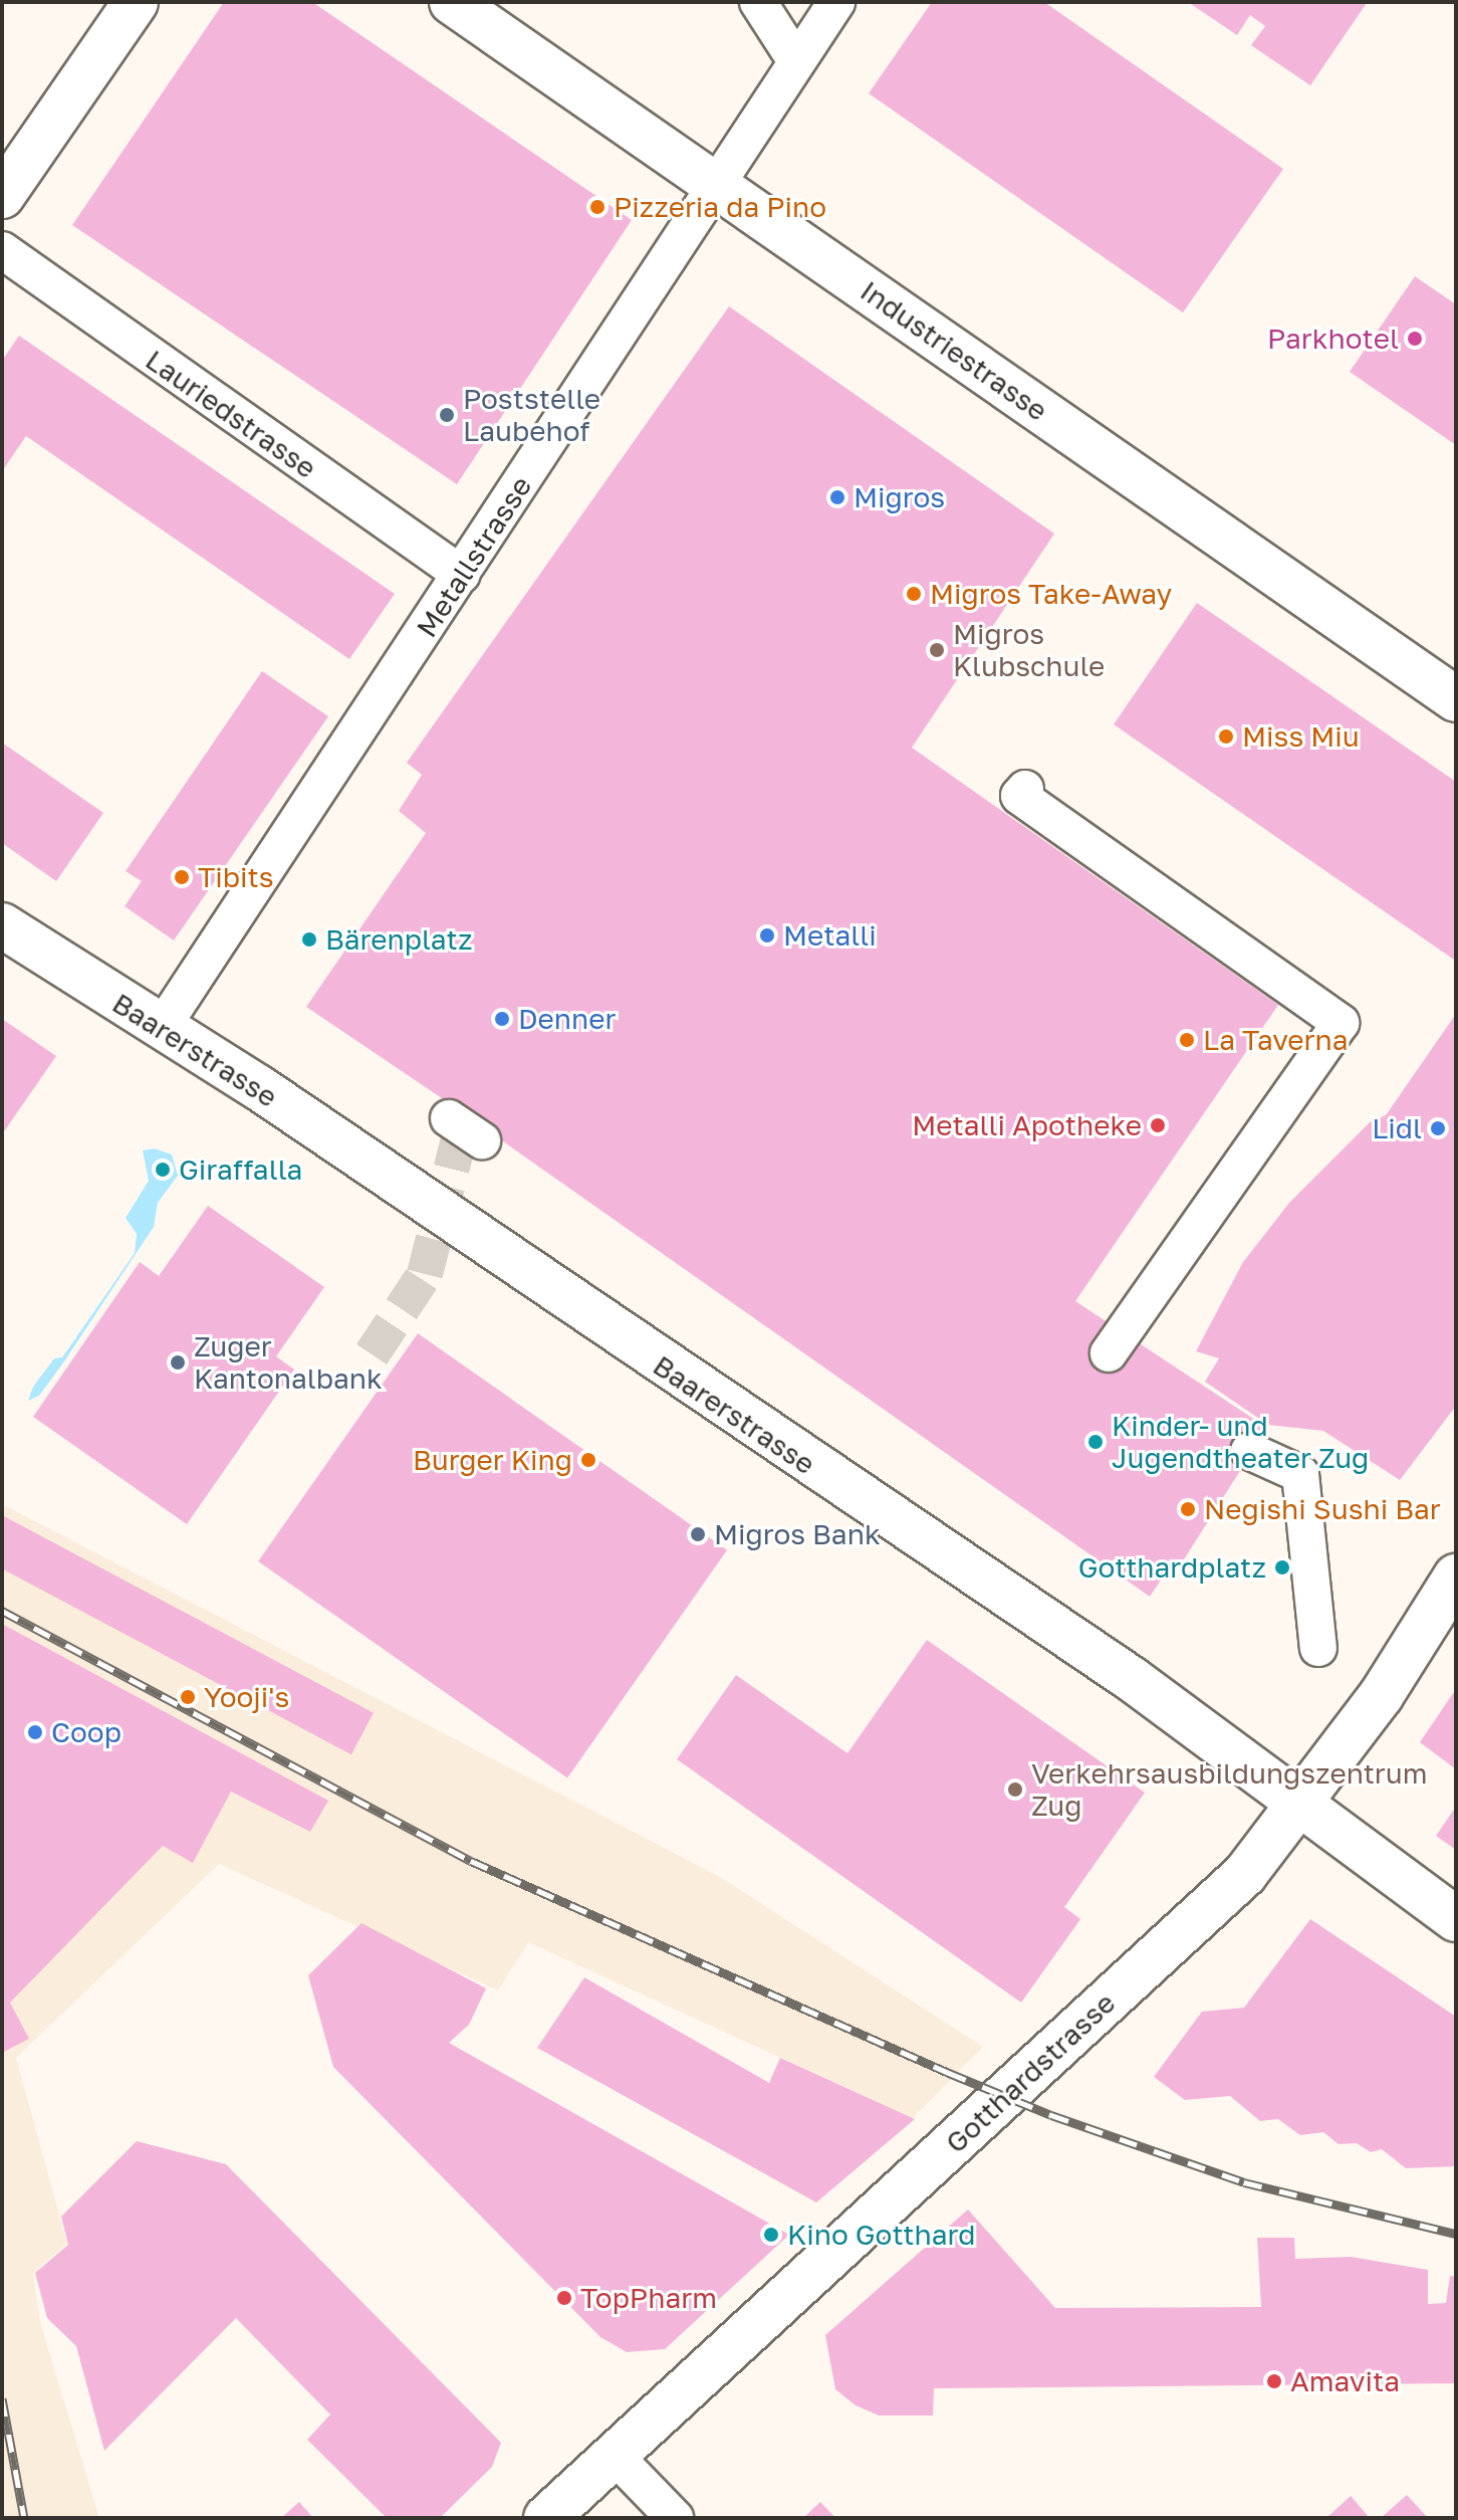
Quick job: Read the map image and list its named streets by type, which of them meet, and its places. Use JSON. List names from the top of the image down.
{
  "streets": {
    "street": [
      "Industriestrasse",
      "Lauriedstrasse",
      "Metallstrasse",
      "Baarerstrasse",
      "Gotthardstrasse"
    ]
  },
  "crossings": [
    ["Industriestrasse", "Metallstrasse"],
    ["Lauriedstrasse", "Metallstrasse"],
    ["Metallstrasse", "Baarerstrasse"],
    ["Baarerstrasse", "Gotthardstrasse"]
  ],
  "places": [
    "Pizzeria da Pino",
    "Parkhotel",
    "Poststelle Laubehof",
    "Migros",
    "Migros Take-Away",
    "Migros Klubschule",
    "Miss Miu",
    "Tibits",
    "Metalli",
    "Bärenplatz",
    "Denner",
    "La Taverna",
    "Metalli Apotheke",
    "Lidl",
    "Giraffalla",
    "Zuger Kantonalbank",
    "Kinder- und Jugendtheater Zug",
    "Burger King",
    "Negishi Sushi Bar",
    "Migros Bank",
    "Gotthardplatz",
    "Yooji's",
    "Coop",
    "Verkehrsausbildungszentrum Zug",
    "Kino Gotthard",
    "TopPharm",
    "Amavita"
  ]
}
